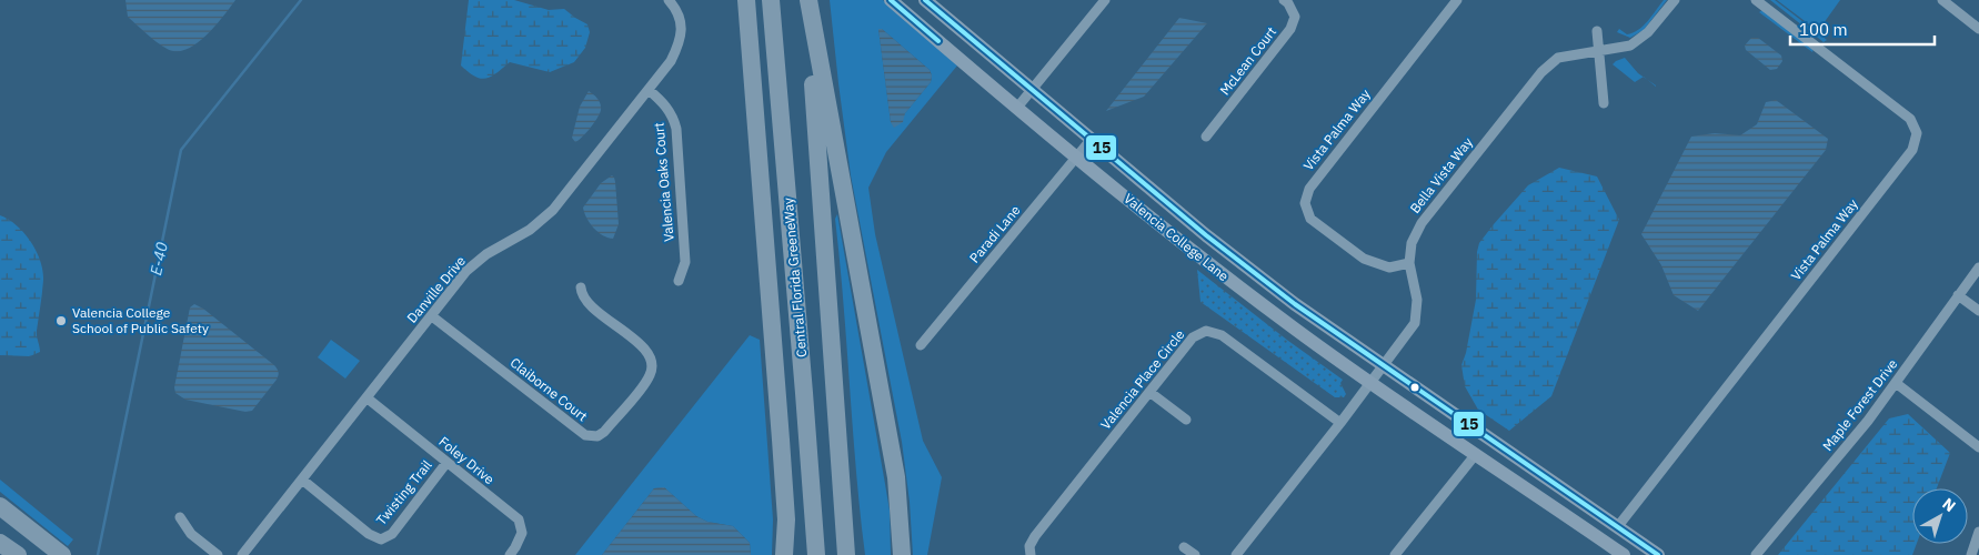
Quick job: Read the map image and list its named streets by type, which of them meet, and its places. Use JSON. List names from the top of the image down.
{
  "streets": {
    "highway": ["Central Florida GreeneWay"],
    "street": [
      "McLean Court",
      "Vista Palma Way",
      "Bella Vista Way",
      "Valencia Oaks Court",
      "Paradi Lane",
      "Valencia College Lane",
      "Danville Drive",
      "Valencia Place Circle",
      "Claiborne Court",
      "Maple Forest Drive",
      "Foley Drive",
      "Twisting Trail"
    ]
  },
  "crossings": [
    ["Vista Palma Way", "Bella Vista Way"],
    ["Vista Palma Way", "Valencia College Lane"],
    ["Bella Vista Way", "Valencia College Lane"],
    ["Valencia Oaks Court", "Danville Drive"],
    ["Paradi Lane", "Valencia College Lane"],
    ["Danville Drive", "Claiborne Court"],
    ["Danville Drive", "Foley Drive"],
    ["Danville Drive", "Twisting Trail"],
    ["Foley Drive", "Twisting Trail"]
  ],
  "water": ["E-40"],
  "places": ["Valencia College School of Public Safety"],
  "lines": ["transit line 15"],
  "scale_bar": "100 m",
  "north": "top right"
}
